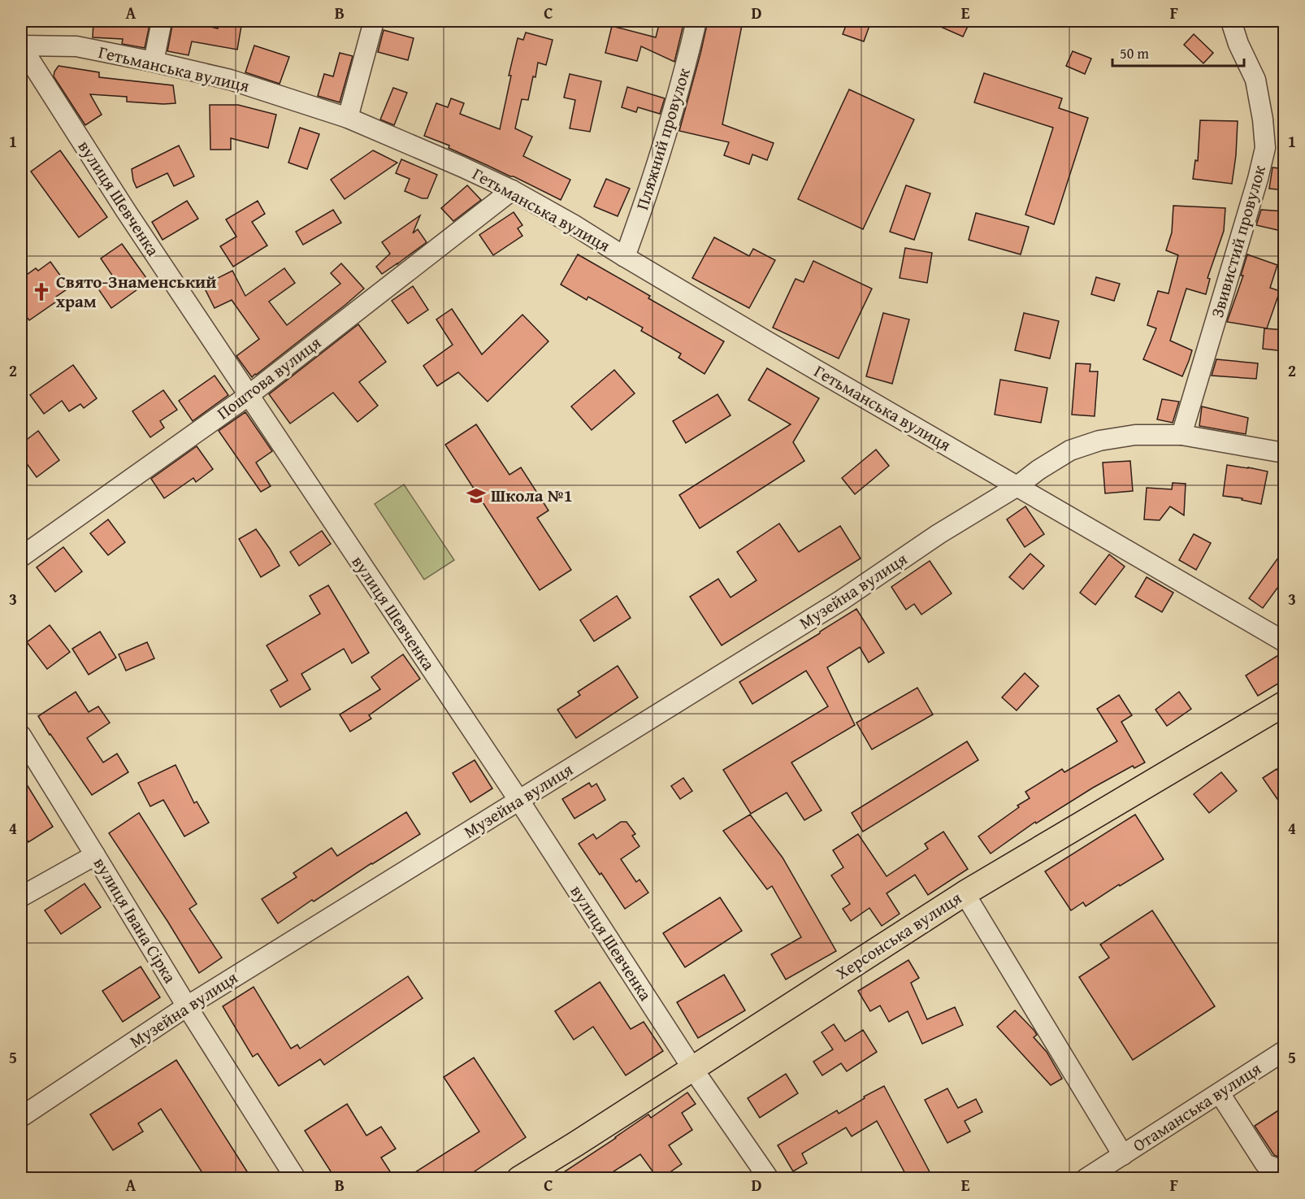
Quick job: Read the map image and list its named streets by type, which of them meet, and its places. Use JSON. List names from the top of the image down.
{
  "streets": {
    "main road": ["Херсонська вулиця"],
    "street": [
      "Гетьманська вулиця",
      "Пляжний провулок",
      "вулиця Шевченка",
      "Звивистий провулок",
      "Поштова вулиця",
      "Музейна вулиця",
      "вулиця Івана Сірка",
      "Отаманська вулиця"
    ]
  },
  "crossings": [
    ["Гетьманська вулиця", "Пляжний провулок"],
    ["Гетьманська вулиця", "вулиця Шевченка"],
    ["Гетьманська вулиця", "Поштова вулиця"],
    ["Гетьманська вулиця", "Музейна вулиця"],
    ["вулиця Шевченка", "Поштова вулиця"],
    ["вулиця Шевченка", "Музейна вулиця"],
    ["вулиця Шевченка", "Херсонська вулиця"],
    ["Музейна вулиця", "вулиця Івана Сірка"]
  ],
  "places": {
    "church": ["Свято-Знаменський храм"],
    "school or university": ["Школа №1"]
  },
  "scale_bar": "50 m",
  "grid": {
    "columns": [
      "A",
      "B",
      "C",
      "D",
      "E",
      "F"
    ],
    "rows": [
      "1",
      "2",
      "3",
      "4",
      "5"
    ]
  }
}
